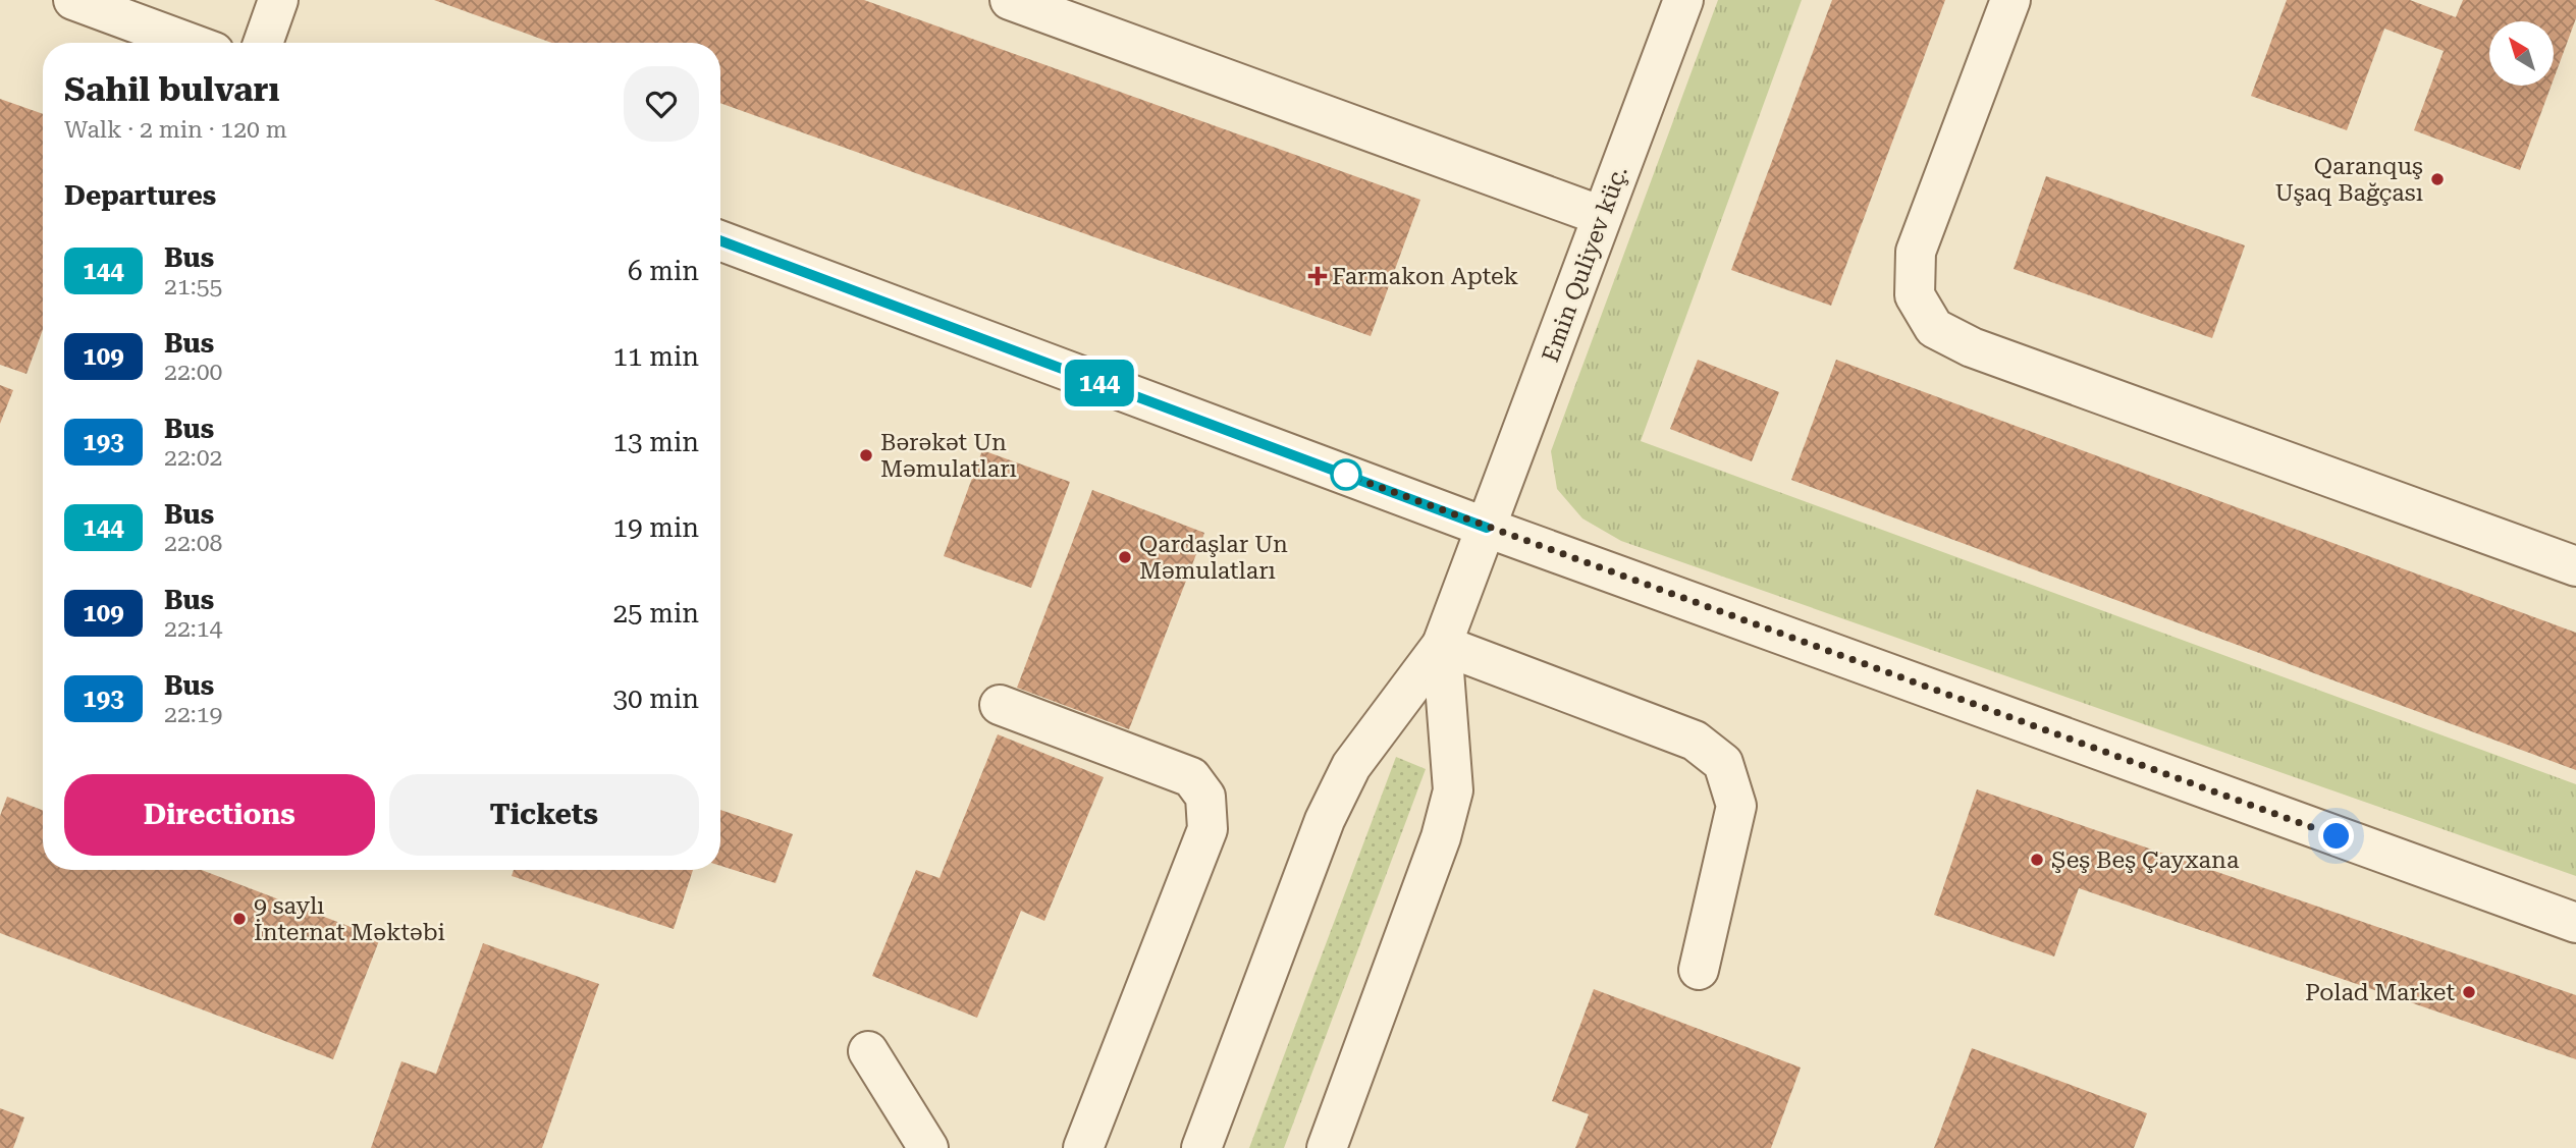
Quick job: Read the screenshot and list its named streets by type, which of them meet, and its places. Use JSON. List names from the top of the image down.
{
  "streets": {
    "street": ["Emin Quliyev küç."]
  },
  "places": {
    "other": [
      "Qaranquş Uşaq Bağçası",
      "Bərəkət Un Məmulatları",
      "Qardaşlar Un Məmulatları",
      "Şeş Beş Çayxana",
      "9 saylı İnternat Məktəbi",
      "Polad Market"
    ],
    "health": ["Farmakon Aptek"]
  },
  "lines": ["bus line 144"],
  "north": "top left",
  "page": {
    "on_map": "144",
    "heading": [
      ["Sahil bulvarı", "Walk · 2 min · 120 m"],
      "Departures"
    ],
    "list": [
      {
        "mark": "144",
        "name": "Bus",
        "note": "21:55",
        "value": "6 min"
      },
      {
        "mark": "109",
        "name": "Bus",
        "note": "22:00",
        "value": "11 min"
      },
      {
        "mark": "193",
        "name": "Bus",
        "note": "22:02",
        "value": "13 min"
      },
      {
        "mark": "144",
        "name": "Bus",
        "note": "22:08",
        "value": "19 min"
      },
      {
        "mark": "109",
        "name": "Bus",
        "note": "22:14",
        "value": "25 min"
      },
      {
        "mark": "193",
        "name": "Bus",
        "note": "22:19",
        "value": "30 min"
      }
    ],
    "buttons": ["Directions", "Tickets"]
  }
}
